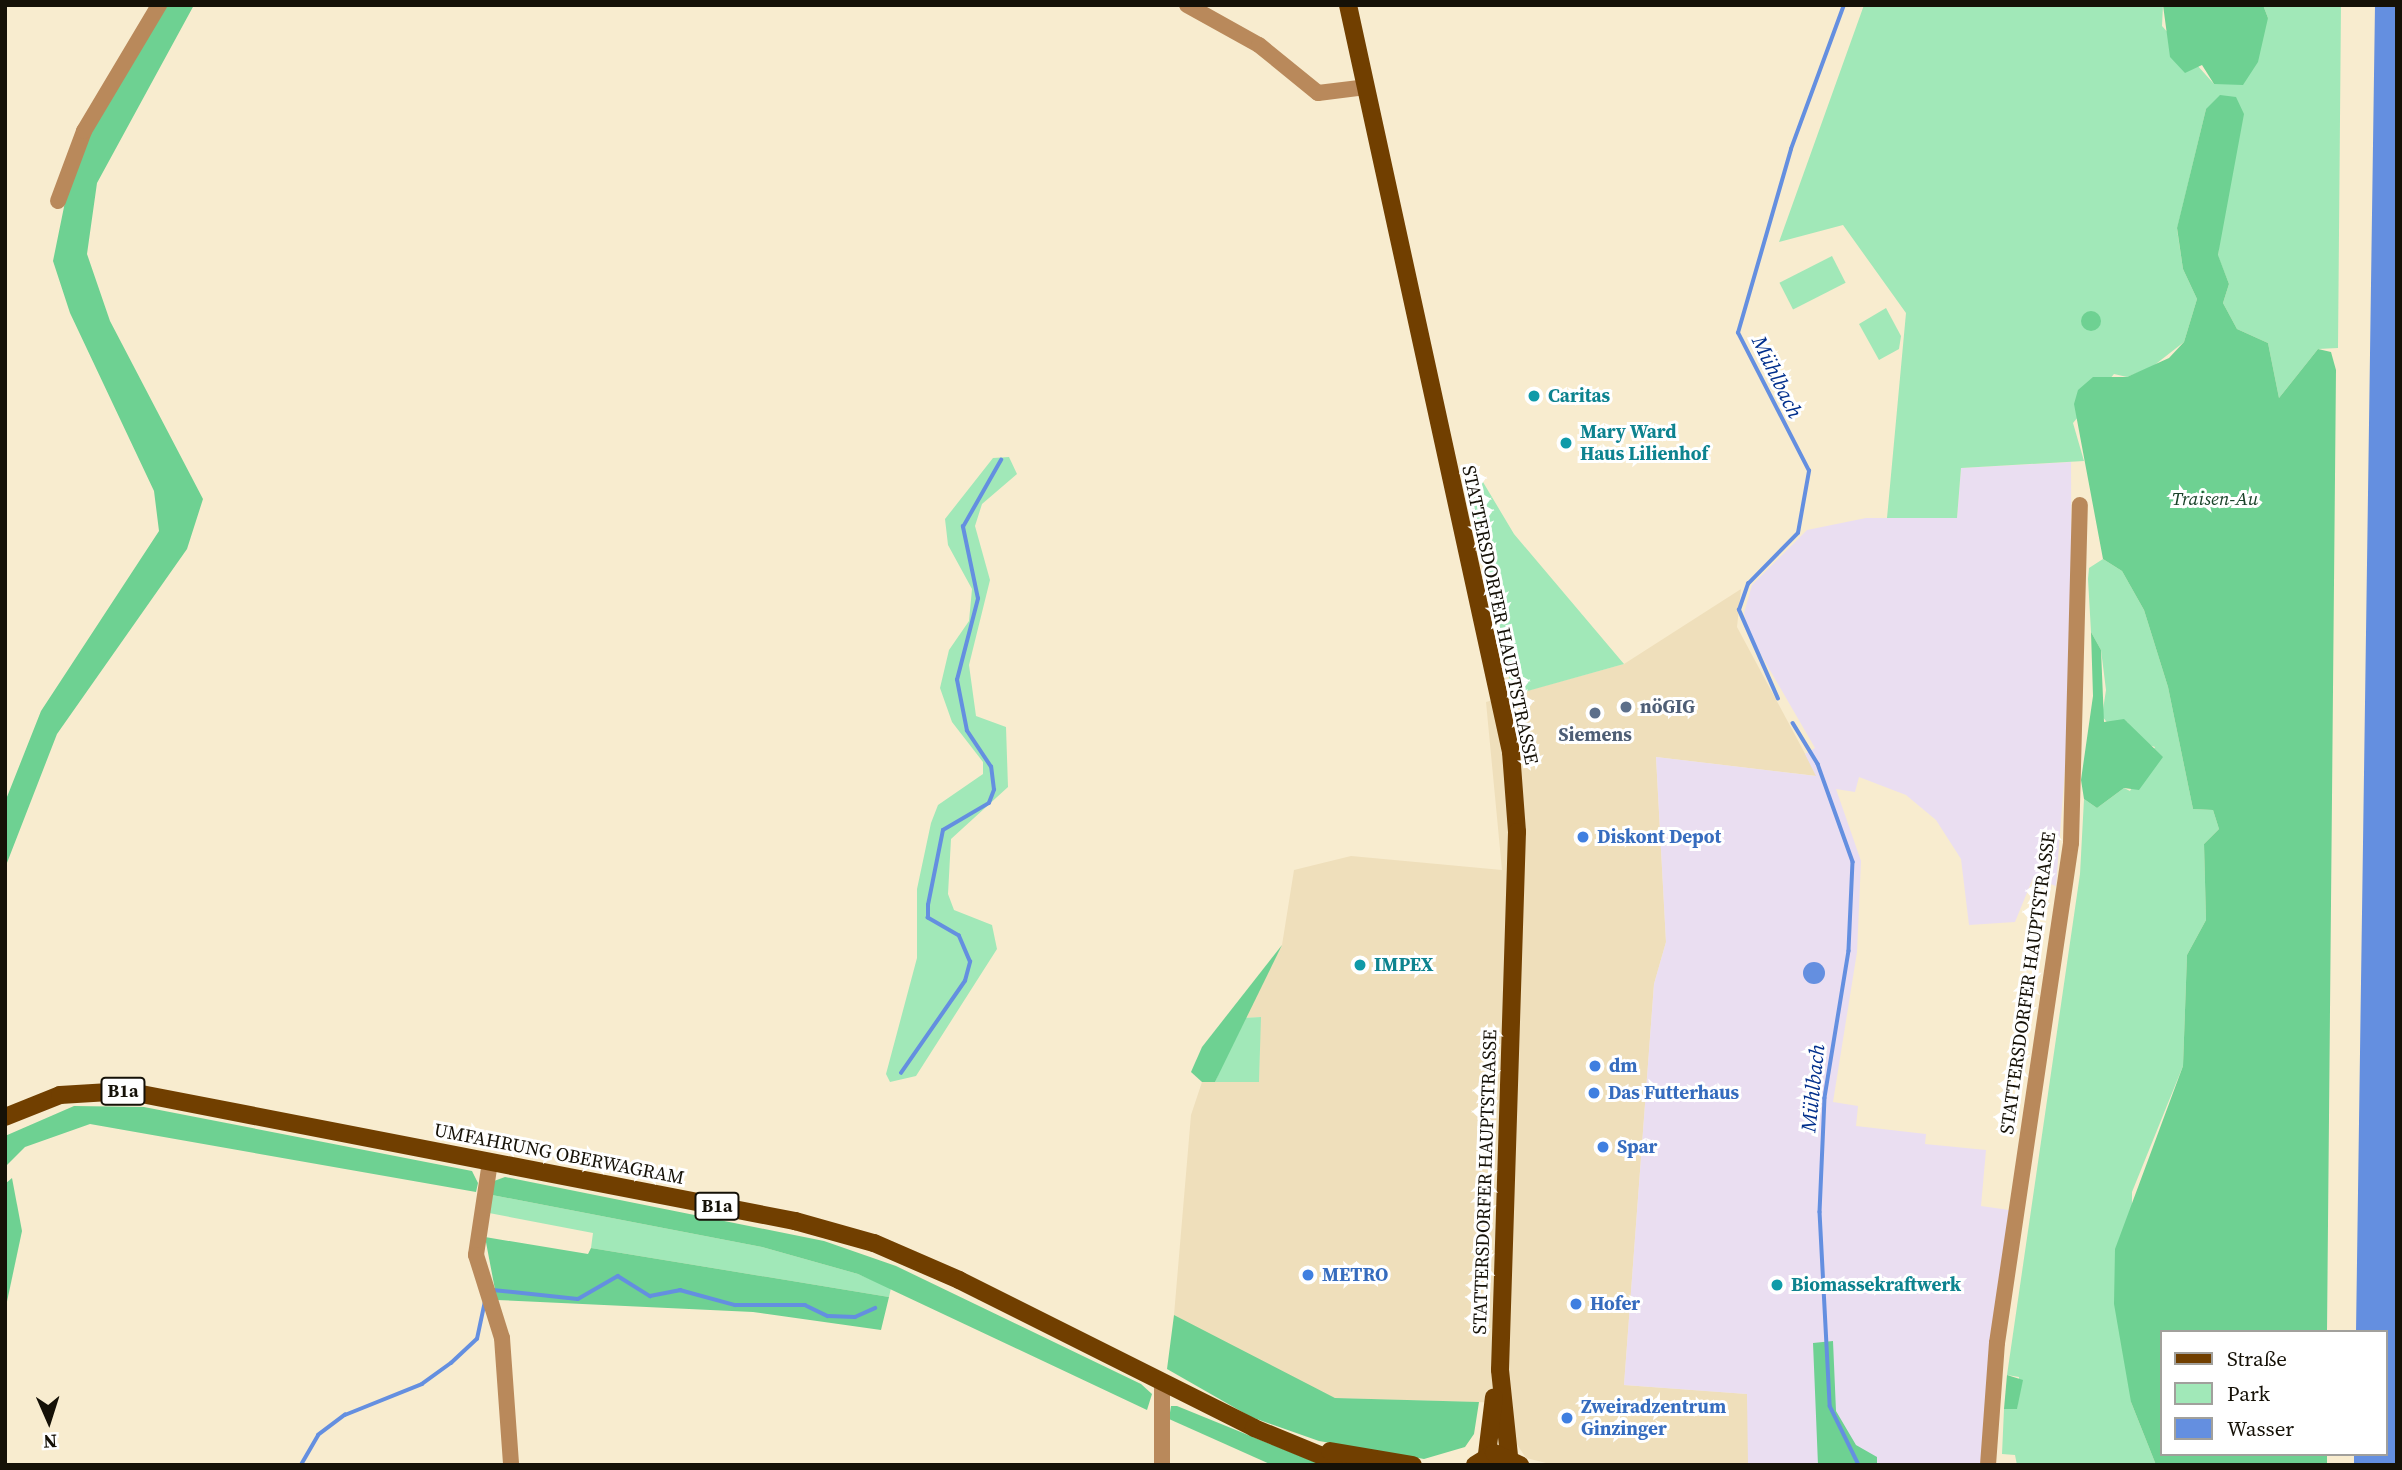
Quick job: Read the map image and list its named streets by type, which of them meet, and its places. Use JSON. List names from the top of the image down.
{
  "streets": {
    "main road": ["STATTERSDORFER HAUPTSTRASSE", "B1a", "UMFAHRUNG OBERWAGRAM"]
  },
  "crossings": [
    ["B1a", "UMFAHRUNG OBERWAGRAM"]
  ],
  "water": ["Mühlbach"],
  "parks": ["Traisen-Au"],
  "places": [
    "Caritas",
    "Mary Ward Haus Lilienhof",
    "nöGIG",
    "Siemens",
    "Diskont Depot",
    "IMPEX",
    "dm",
    "Das Futterhaus",
    "Spar",
    "METRO",
    "Biomassekraftwerk",
    "Hofer",
    "Zweiradzentrum Ginzinger"
  ],
  "legend": ["Straße", "Park", "Wasser"],
  "north": "bottom"
}
